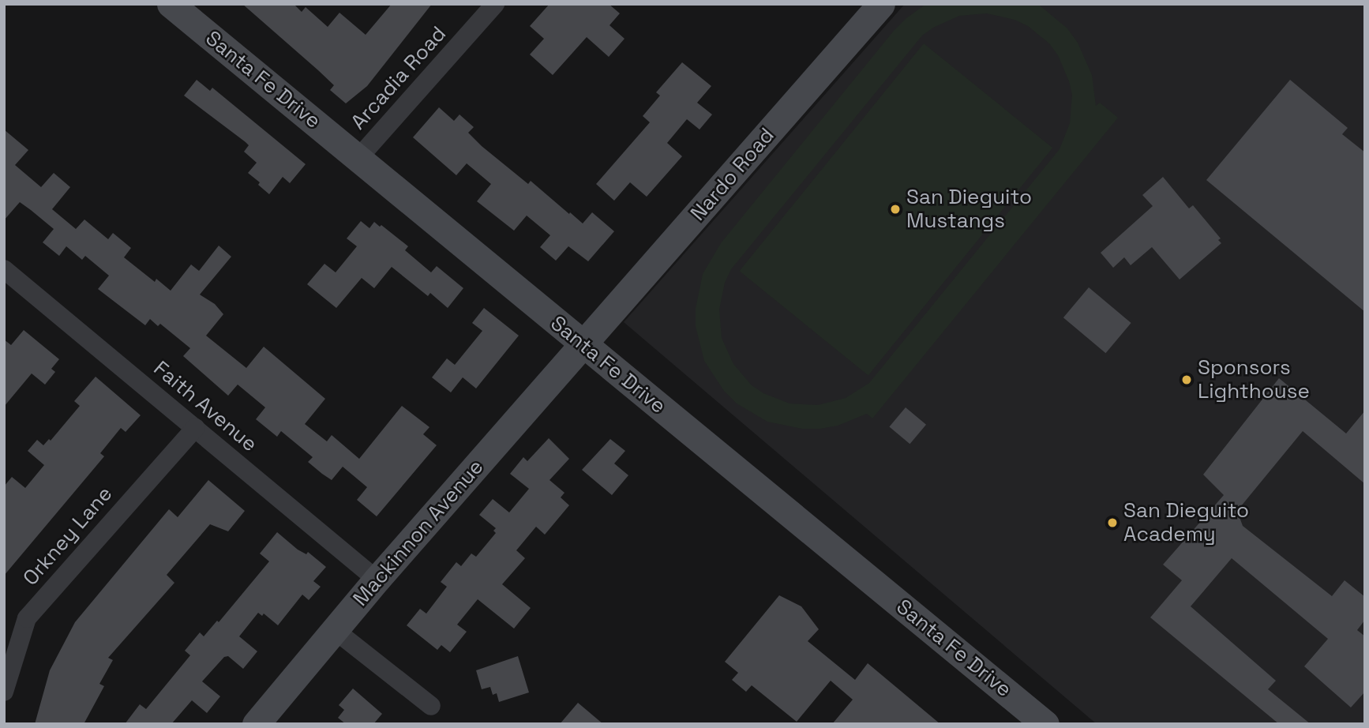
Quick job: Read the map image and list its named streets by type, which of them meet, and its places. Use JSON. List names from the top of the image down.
{
  "streets": {
    "main road": ["Santa Fe Drive", "Nardo Road", "Mackinnon Avenue"],
    "street": ["Arcadia Road", "Faith Avenue", "Orkney Lane"]
  },
  "crossings": [
    ["Arcadia Road", "Santa Fe Drive"],
    ["Santa Fe Drive", "Nardo Road"],
    ["Santa Fe Drive", "Mackinnon Avenue"],
    ["Nardo Road", "Mackinnon Avenue"],
    ["Faith Avenue", "Mackinnon Avenue"],
    ["Faith Avenue", "Orkney Lane"]
  ],
  "places": ["San Dieguito Mustangs", "Sponsors Lighthouse", "San Dieguito Academy"]
}
